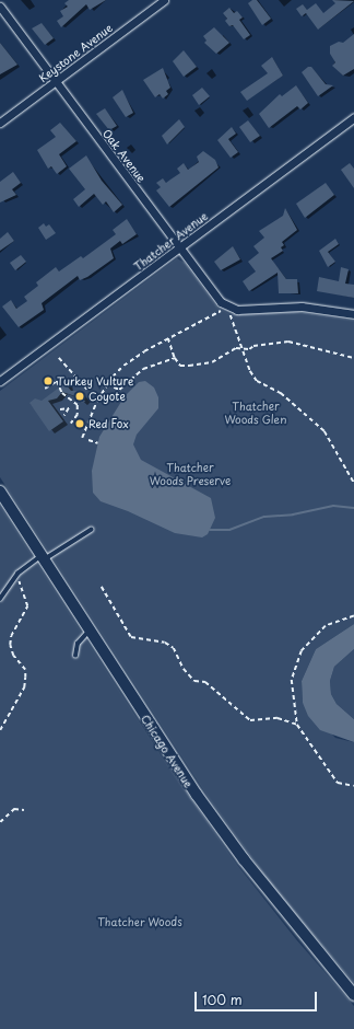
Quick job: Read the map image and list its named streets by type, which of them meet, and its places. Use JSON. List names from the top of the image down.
{
  "streets": {
    "main road": ["Chicago Avenue"],
    "street": ["Keystone Avenue", "Oak Avenue", "Thatcher Avenue"]
  },
  "crossings": [
    ["Keystone Avenue", "Oak Avenue"],
    ["Oak Avenue", "Thatcher Avenue"]
  ],
  "parks": ["Thatcher Woods Glen", "Thatcher Woods Preserve", "Thatcher Woods"],
  "places": ["Turkey Vulture", "Coyote", "Red Fox"],
  "scale_bar": "100 m"
}
